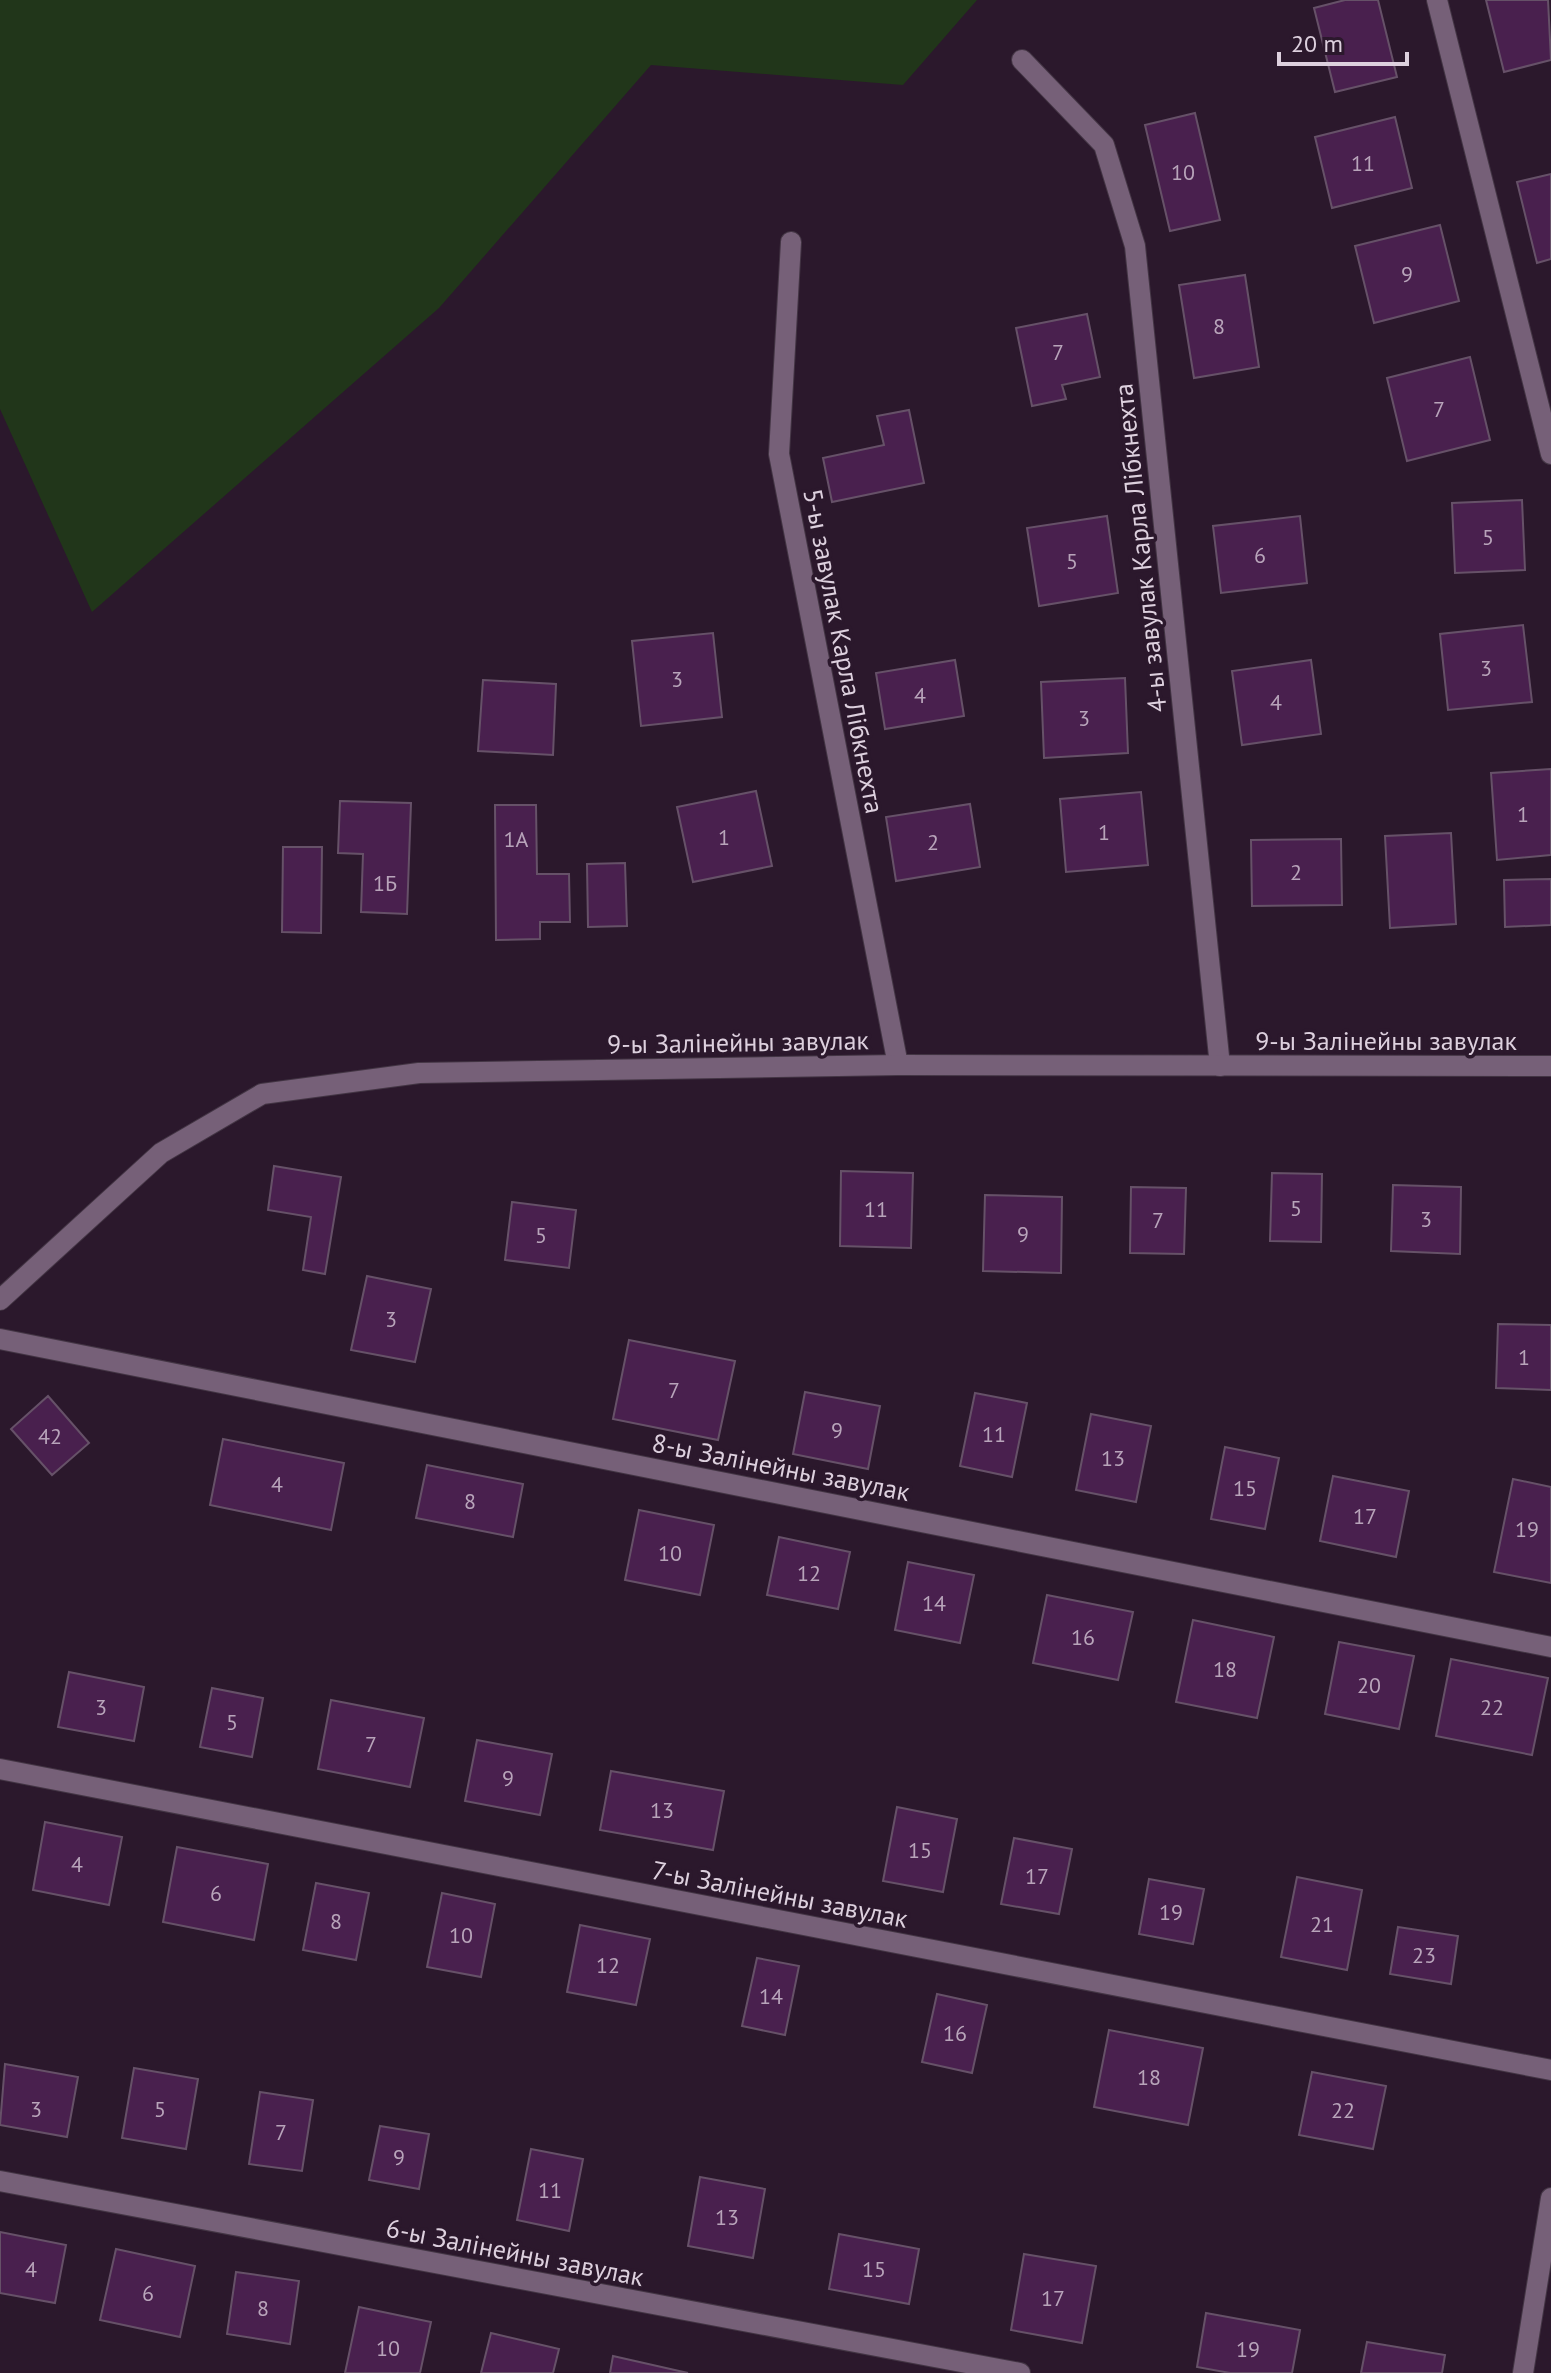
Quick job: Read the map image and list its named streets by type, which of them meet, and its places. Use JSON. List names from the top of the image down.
{
  "streets": {
    "street": [
      "4-ы завулак Карла Лібкнехта",
      "5-ы завулак Карла Лібкнехта",
      "9-ы Залінейны завулак",
      "8-ы Залінейны завулак",
      "7-ы Залінейны завулак",
      "6-ы Залінейны завулак"
    ]
  },
  "crossings": [
    ["4-ы завулак Карла Лібкнехта", "9-ы Залінейны завулак"],
    ["5-ы завулак Карла Лібкнехта", "9-ы Залінейны завулак"]
  ],
  "house_numbers": [
    "11",
    "10",
    "9",
    "8",
    "7",
    "7",
    "5",
    "6",
    "5",
    "3",
    "3",
    "4",
    "4",
    "3",
    "1",
    "1",
    "1",
    "1А",
    "2",
    "2",
    "1Б",
    "5",
    "11",
    "3",
    "7",
    "9",
    "5",
    "3",
    "1",
    "7",
    "9",
    "11",
    "42",
    "13",
    "4",
    "15",
    "8",
    "17",
    "19",
    "10",
    "12",
    "14",
    "16",
    "18",
    "20",
    "3",
    "22",
    "5",
    "7",
    "9",
    "13",
    "15",
    "4",
    "17",
    "6",
    "19",
    "8",
    "21",
    "10",
    "23",
    "12",
    "14",
    "16",
    "18",
    "3",
    "5",
    "22",
    "7",
    "9",
    "11",
    "13",
    "4",
    "15",
    "6",
    "17",
    "8",
    "10",
    "19"
  ],
  "scale_bar": "20 m"
}
